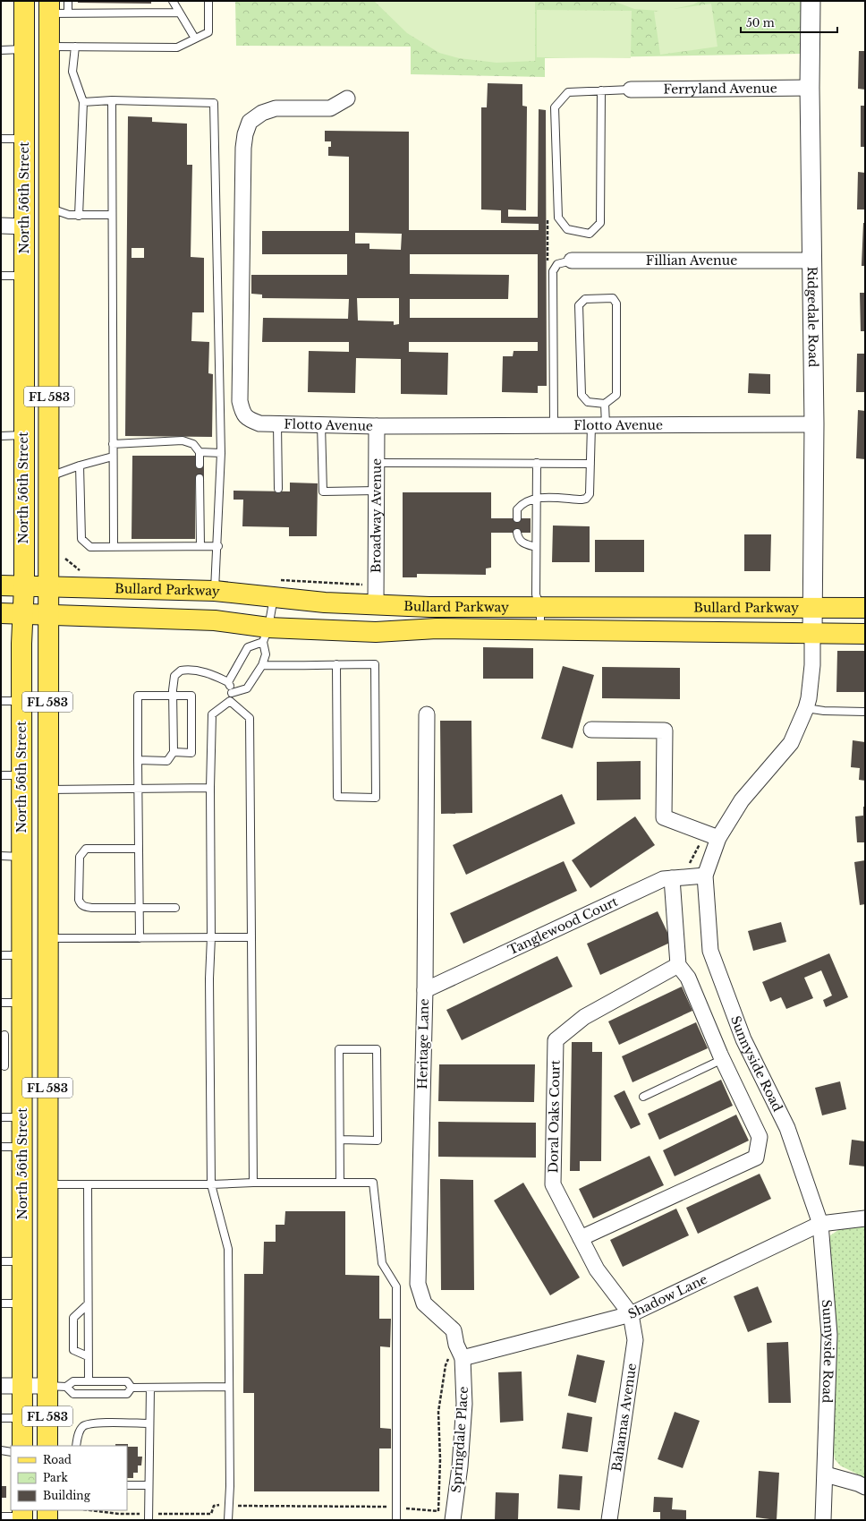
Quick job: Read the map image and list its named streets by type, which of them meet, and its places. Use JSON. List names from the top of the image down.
{
  "streets": {
    "main road": ["North 56th Street", "FL 583", "Bullard Parkway"],
    "street": [
      "Ferryland Avenue",
      "Fillian Avenue",
      "Ridgedale Road",
      "Flotto Avenue",
      "Broadway Avenue",
      "Tanglewood Court",
      "Heritage Lane",
      "Sunnyside Road",
      "Doral Oaks Court",
      "Shadow Lane",
      "Bahamas Avenue",
      "Springdale Place"
    ]
  },
  "crossings": [
    ["Ferryland Avenue", "Ridgedale Road"],
    ["North 56th Street", "Bullard Parkway"],
    ["Fillian Avenue", "Ridgedale Road"],
    ["Ridgedale Road", "Flotto Avenue"],
    ["Ridgedale Road", "Bullard Parkway"],
    ["Ridgedale Road", "Sunnyside Road"],
    ["Flotto Avenue", "Broadway Avenue"],
    ["Broadway Avenue", "Bullard Parkway"],
    ["Bullard Parkway", "Sunnyside Road"],
    ["Tanglewood Court", "Heritage Lane"],
    ["Tanglewood Court", "Sunnyside Road"],
    ["Heritage Lane", "Shadow Lane"],
    ["Heritage Lane", "Springdale Place"],
    ["Sunnyside Road", "Shadow Lane"],
    ["Doral Oaks Court", "Shadow Lane"],
    ["Doral Oaks Court", "Bahamas Avenue"],
    ["Shadow Lane", "Bahamas Avenue"],
    ["Shadow Lane", "Springdale Place"]
  ],
  "legend": ["Road", "Park", "Building"],
  "scale_bar": "50 m"
}
